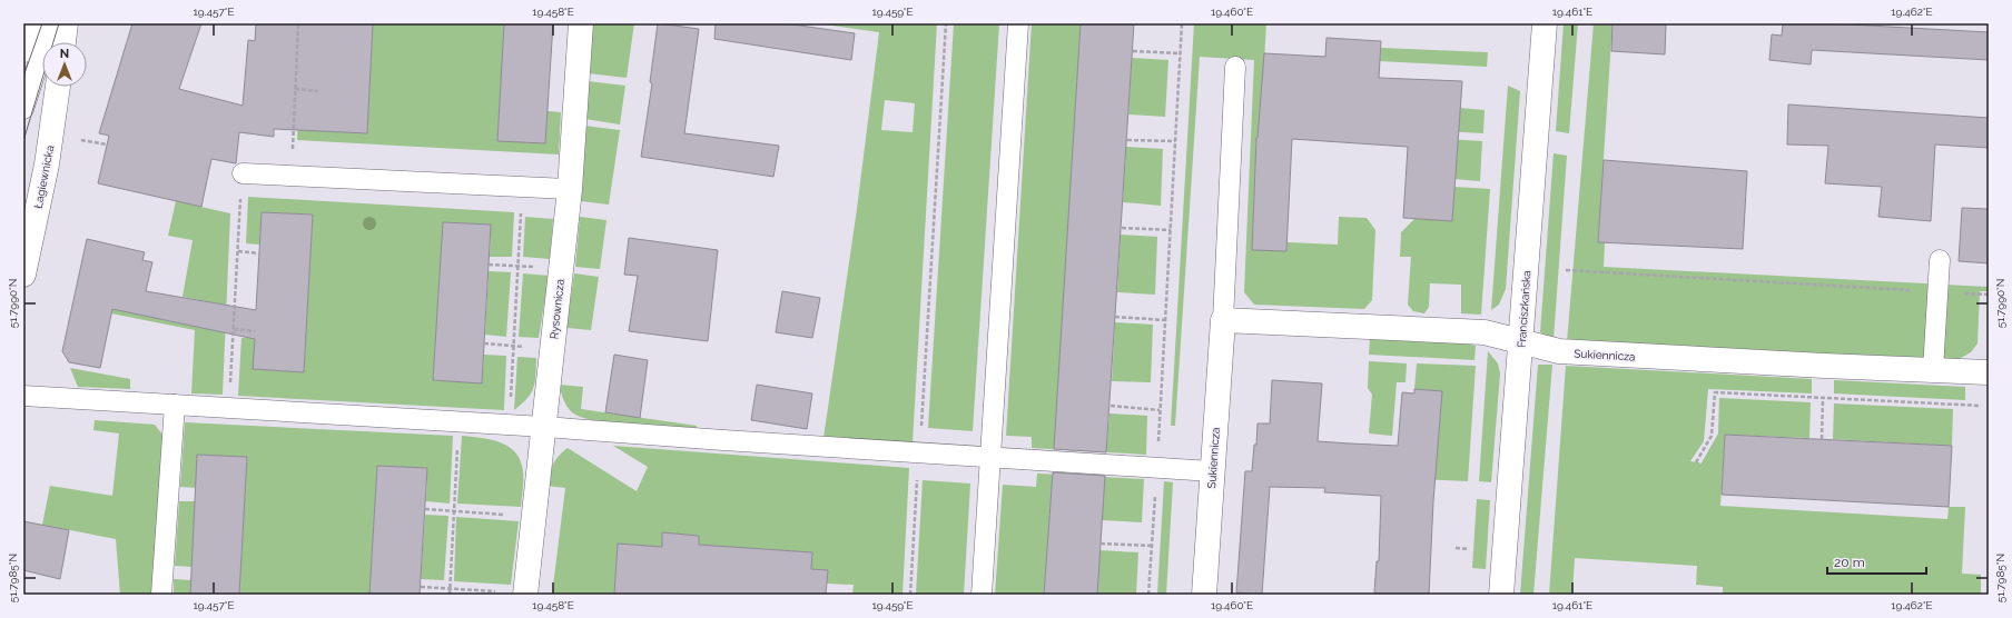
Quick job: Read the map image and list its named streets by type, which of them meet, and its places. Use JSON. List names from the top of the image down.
{
  "streets": {
    "street": [
      "Łagiewnicka",
      "Rysownicza",
      "Franciszkańska",
      "Sukiennicza"
    ]
  },
  "crossings": [
    ["Franciszkańska", "Sukiennicza"]
  ],
  "scale_bar": "20 m",
  "north": "top",
  "coordinates": [
    "19.457°E",
    "19.458°E",
    "19.459°E",
    "19.460°E",
    "19.461°E",
    "19.462°E",
    "51.7990°N",
    "51.7985°N"
  ]
}
